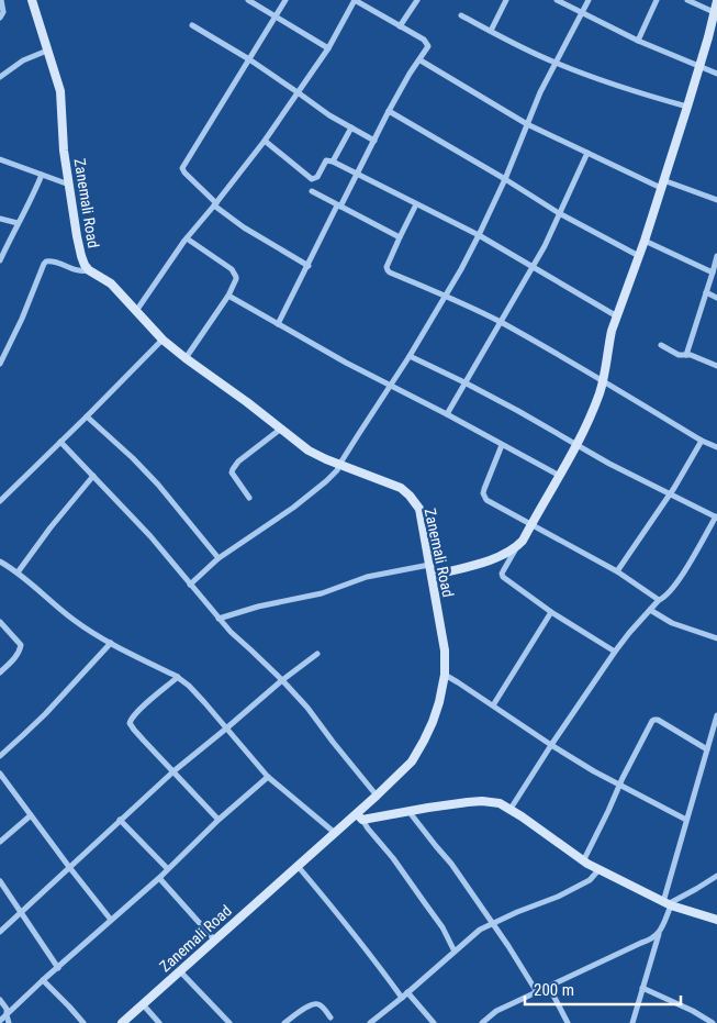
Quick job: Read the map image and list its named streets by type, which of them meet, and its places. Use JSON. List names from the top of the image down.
{
  "streets": {
    "street": ["Zanemali Road"]
  },
  "scale_bar": "200 m"
}
